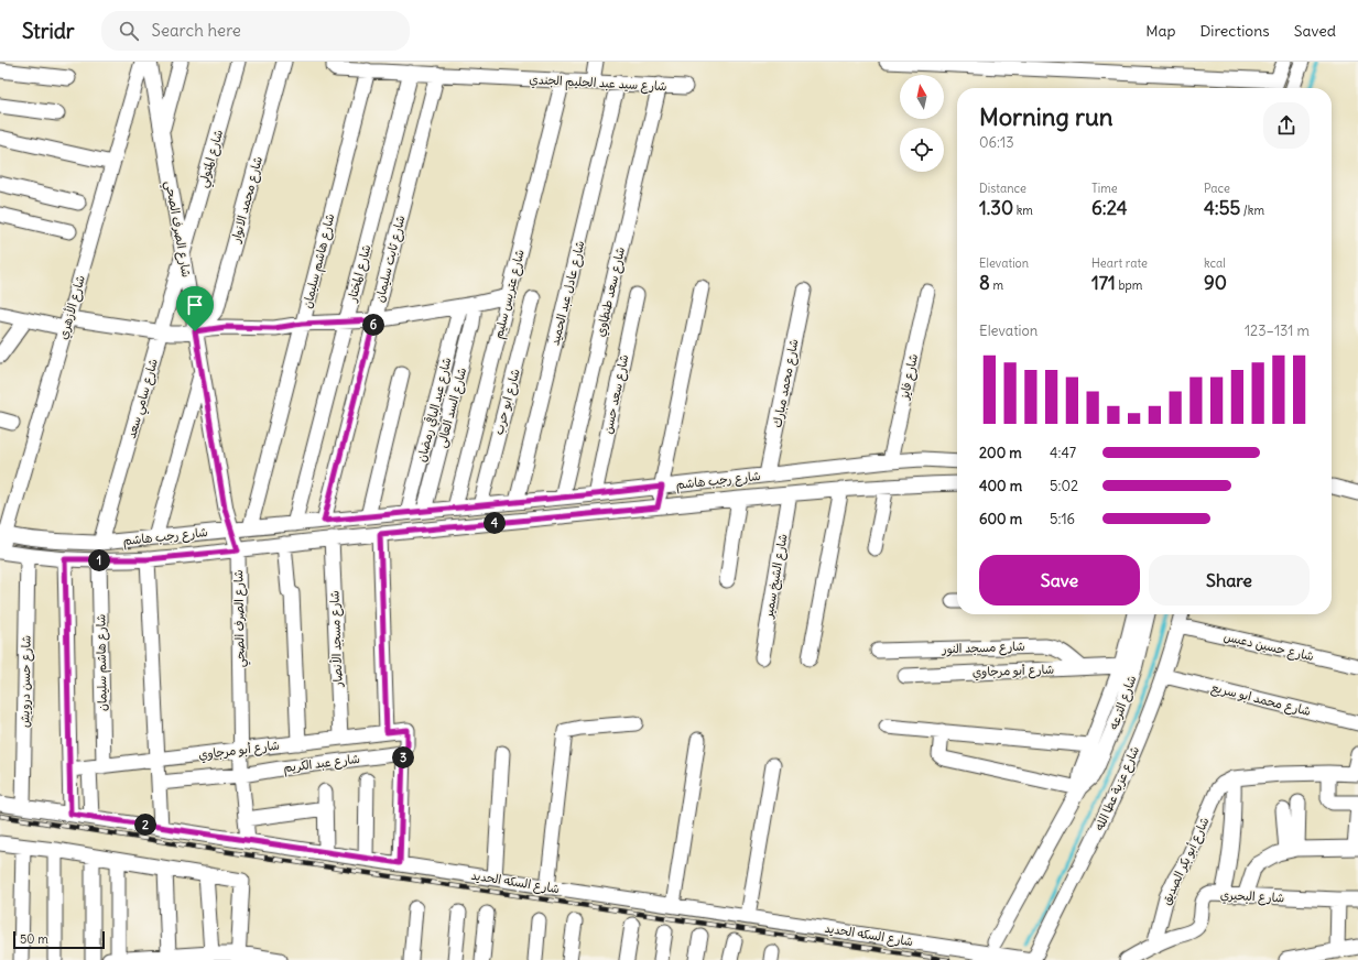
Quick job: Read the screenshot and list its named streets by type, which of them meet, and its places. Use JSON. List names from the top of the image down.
{
  "streets": {
    "street": [
      "شارع سيد عبد الحليم الجندي",
      "شارع المتولي",
      "شارع محمد الانوار",
      "شارع الصرف الصحي",
      "شارع ثابت سليمان",
      "شارع هاشم سليمان",
      "شارع المختار",
      "شارع سعد طنطاوي",
      "شارع عادل عبد الحميد",
      "شارع عتريس سليم",
      "شارع الأزهري",
      "شارع فايز",
      "شارع محمد مبارك",
      "شارع سعد حسن",
      "شارع سامي سعد",
      "شارع ابو حرب",
      "شارع السد العالى",
      "شارع عبد الباقي رمضان",
      "شارع رجب هاشم",
      "شارع الشيخ سمير",
      "شارع مسجد الأنصار",
      "شارع حسين دعبس",
      "شارع مسجد النور",
      "شارع أبو مرجاوي",
      "شارع حسن درويش",
      "شارع محمد ابو سريع",
      "شارع الترعه",
      "شارع عبد الكريم",
      "شارع عزبة عطا الله",
      "شارع أبو بكر الصديق",
      "شارع السكه الحديد",
      "شارع البحيري"
    ]
  },
  "crossings": [
    ["شارع سيد عبد الحليم الجندي", "شارع ثابت سليمان"],
    ["شارع سيد عبد الحليم الجندي", "شارع هاشم سليمان"],
    ["شارع سيد عبد الحليم الجندي", "شارع المختار"],
    ["شارع سيد عبد الحليم الجندي", "شارع سعد طنطاوي"],
    ["شارع سيد عبد الحليم الجندي", "شارع عادل عبد الحميد"],
    ["شارع سيد عبد الحليم الجندي", "شارع عتريس سليم"],
    ["شارع المتولي", "شارع الصرف الصحي"],
    ["شارع المتولي", "شارع سامي سعد"],
    ["شارع محمد الانوار", "شارع الصرف الصحي"],
    ["شارع الصرف الصحي", "شارع سامي سعد"],
    ["شارع الصرف الصحي", "شارع رجب هاشم"],
    ["شارع الصرف الصحي", "شارع أبو مرجاوي"],
    ["شارع الصرف الصحي", "شارع عبد الكريم"],
    ["شارع الصرف الصحي", "شارع السكه الحديد"],
    ["شارع ثابت سليمان", "شارع رجب هاشم"],
    ["شارع هاشم سليمان", "شارع رجب هاشم"],
    ["شارع هاشم سليمان", "شارع أبو مرجاوي"],
    ["شارع المختار", "شارع رجب هاشم"],
    ["شارع سعد طنطاوي", "شارع رجب هاشم"],
    ["شارع عادل عبد الحميد", "شارع رجب هاشم"],
    ["شارع عتريس سليم", "شارع رجب هاشم"],
    ["شارع الأزهري", "شارع رجب هاشم"],
    ["شارع فايز", "شارع رجب هاشم"],
    ["شارع محمد مبارك", "شارع رجب هاشم"],
    ["شارع سعد حسن", "شارع رجب هاشم"],
    ["شارع سامي سعد", "شارع رجب هاشم"],
    ["شارع ابو حرب", "شارع رجب هاشم"],
    ["شارع السد العالى", "شارع عبد الباقي رمضان"],
    ["شارع السد العالى", "شارع رجب هاشم"],
    ["شارع عبد الباقي رمضان", "شارع رجب هاشم"],
    ["شارع رجب هاشم", "شارع الشيخ سمير"],
    ["شارع رجب هاشم", "شارع مسجد الأنصار"],
    ["شارع رجب هاشم", "شارع حسن درويش"],
    ["شارع مسجد الأنصار", "شارع أبو مرجاوي"],
    ["شارع حسين دعبس", "شارع عزبة عطا الله"],
    ["شارع مسجد النور", "شارع أبو مرجاوي"],
    ["شارع أبو مرجاوي", "شارع الترعه"],
    ["شارع أبو مرجاوي", "شارع عبد الكريم"],
    ["شارع حسن درويش", "شارع السكه الحديد"],
    ["شارع محمد ابو سريع", "شارع عزبة عطا الله"],
    ["شارع عزبة عطا الله", "شارع السكه الحديد"],
    ["شارع أبو بكر الصديق", "شارع البحيري"]
  ],
  "scale_bar": "50 m",
  "north": "top",
  "page": {
    "header": "Stridr",
    "search": "Search here",
    "nav": ["Map", "Directions", "Saved"],
    "heading": ["Morning run", "06:13"],
    "stats": [
      ["Distance", "1.30 km"],
      ["Time", "6:24"],
      ["Pace", "4:55 /km"],
      ["Elevation", "8 m"],
      ["Heart rate", "171 bpm"],
      ["kcal", "90"]
    ],
    "chart": ["Elevation", "123–131 m"],
    "pins": [
      "6",
      "4",
      "1",
      "3",
      "2"
    ],
    "list": [
      {
        "name": "200 m",
        "note": "4:47"
      },
      {
        "name": "400 m",
        "note": "5:02"
      },
      {
        "name": "600 m",
        "note": "5:16"
      }
    ],
    "buttons": ["Save", "Share"],
    "scale": "50 m"
  }
}
